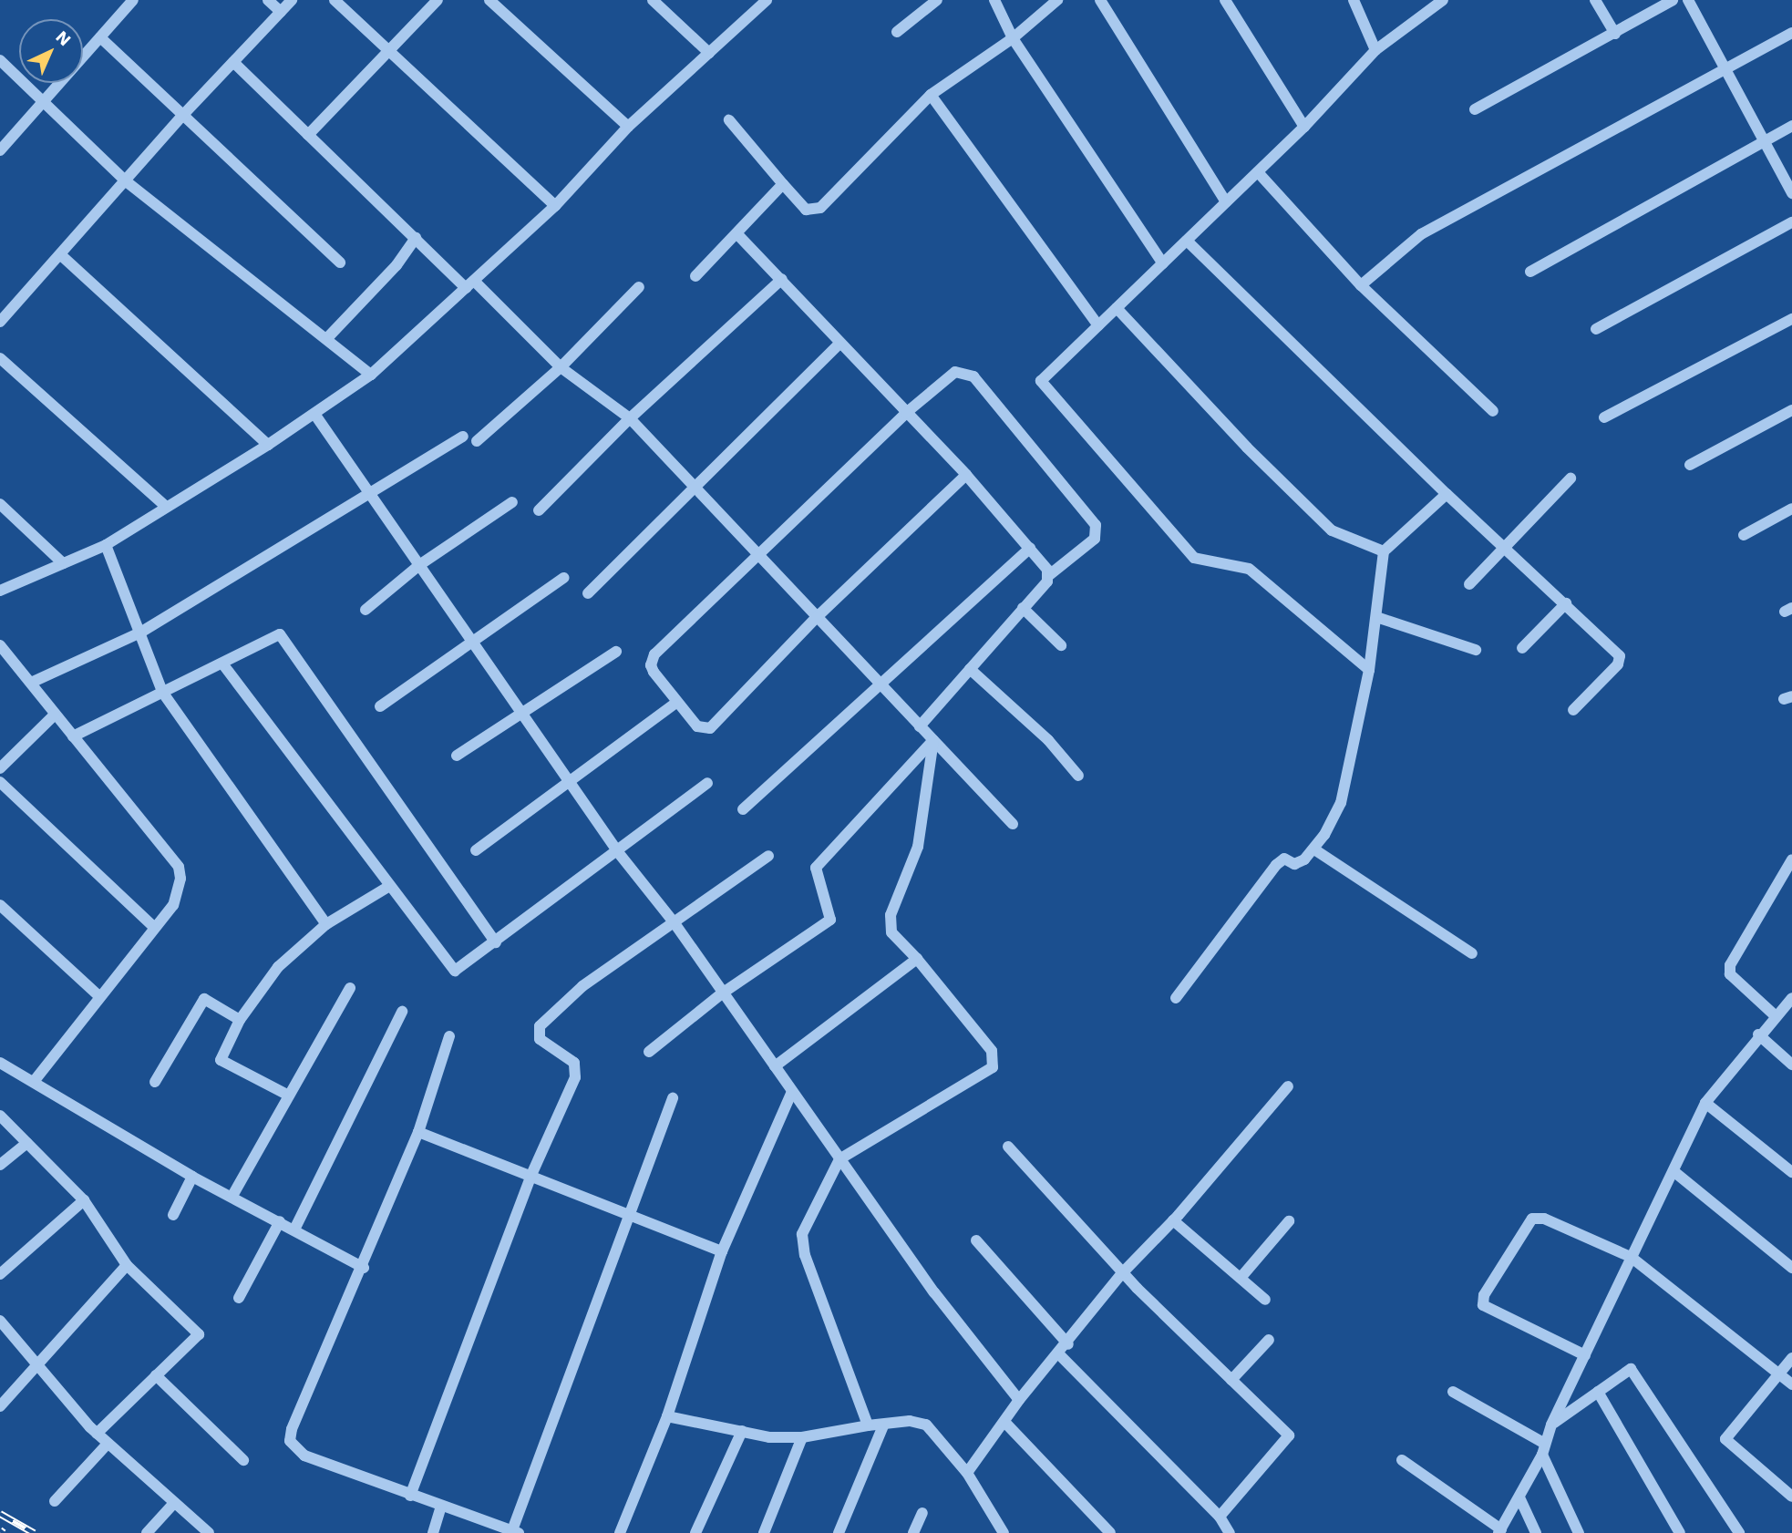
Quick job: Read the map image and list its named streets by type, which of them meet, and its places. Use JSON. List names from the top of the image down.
{
  "north": "top right"
}
